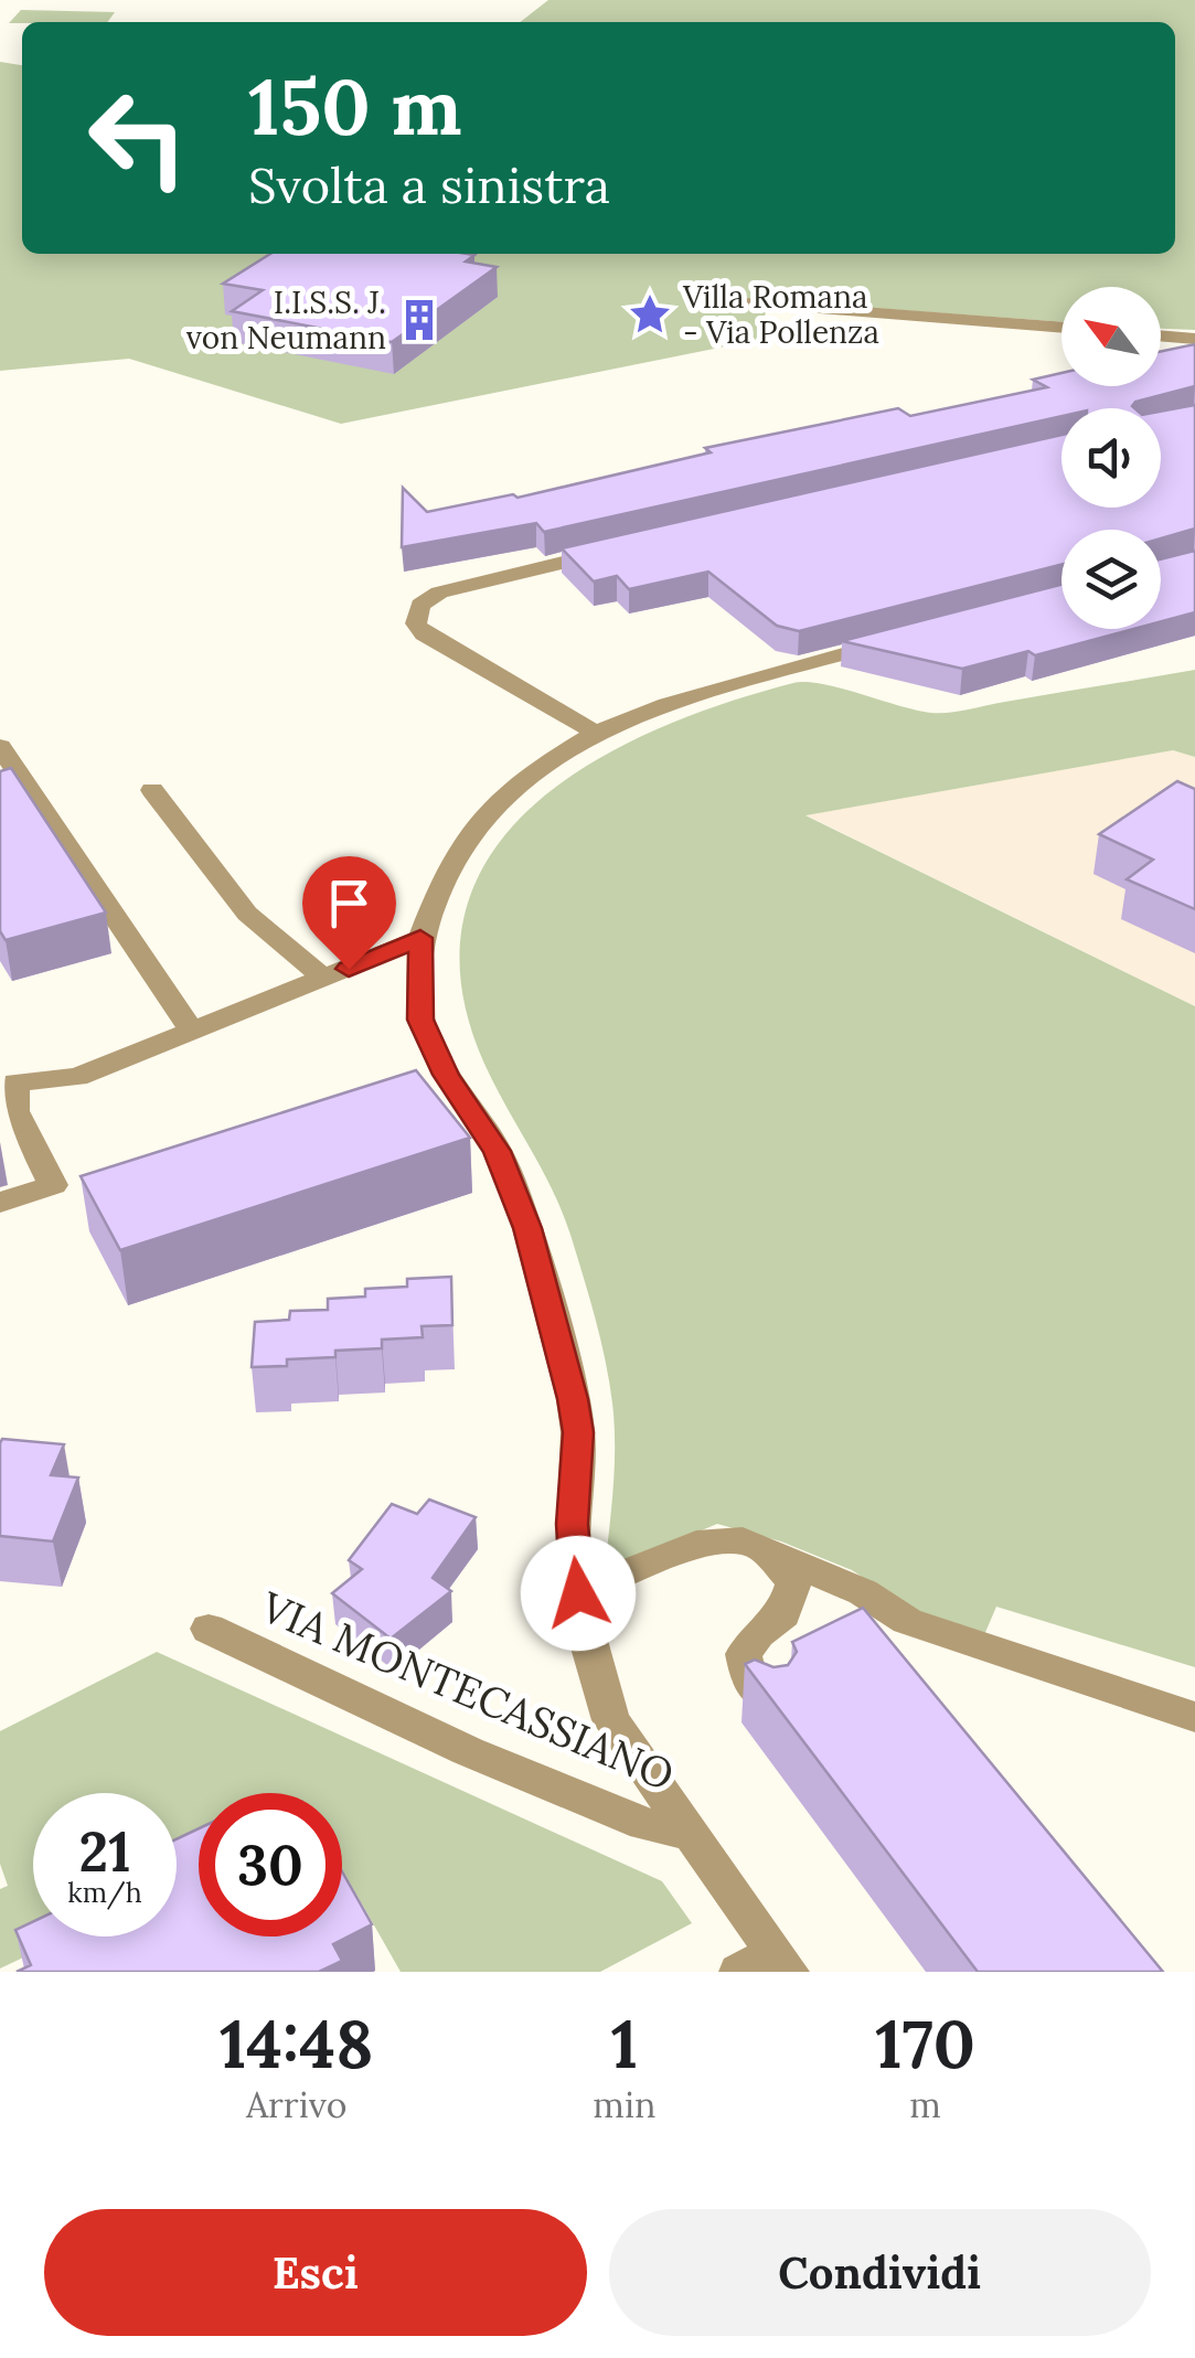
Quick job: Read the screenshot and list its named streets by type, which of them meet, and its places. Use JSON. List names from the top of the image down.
{
  "streets": {
    "street": ["VIA MONTECASSIANO"]
  },
  "places": {
    "place": ["Villa Romana - Via Pollenza"],
    "building": ["I.I.S.S. J. von Neumann"]
  },
  "north": "top left",
  "page": {
    "turn": ["150 m", "Svolta a sinistra"],
    "speed": "21 km/h",
    "limit": "30",
    "eta": [
      "14:48",
      "Arrivo",
      "1",
      "min",
      "170",
      "m"
    ],
    "buttons": ["Esci", "Condividi"]
  }
}
